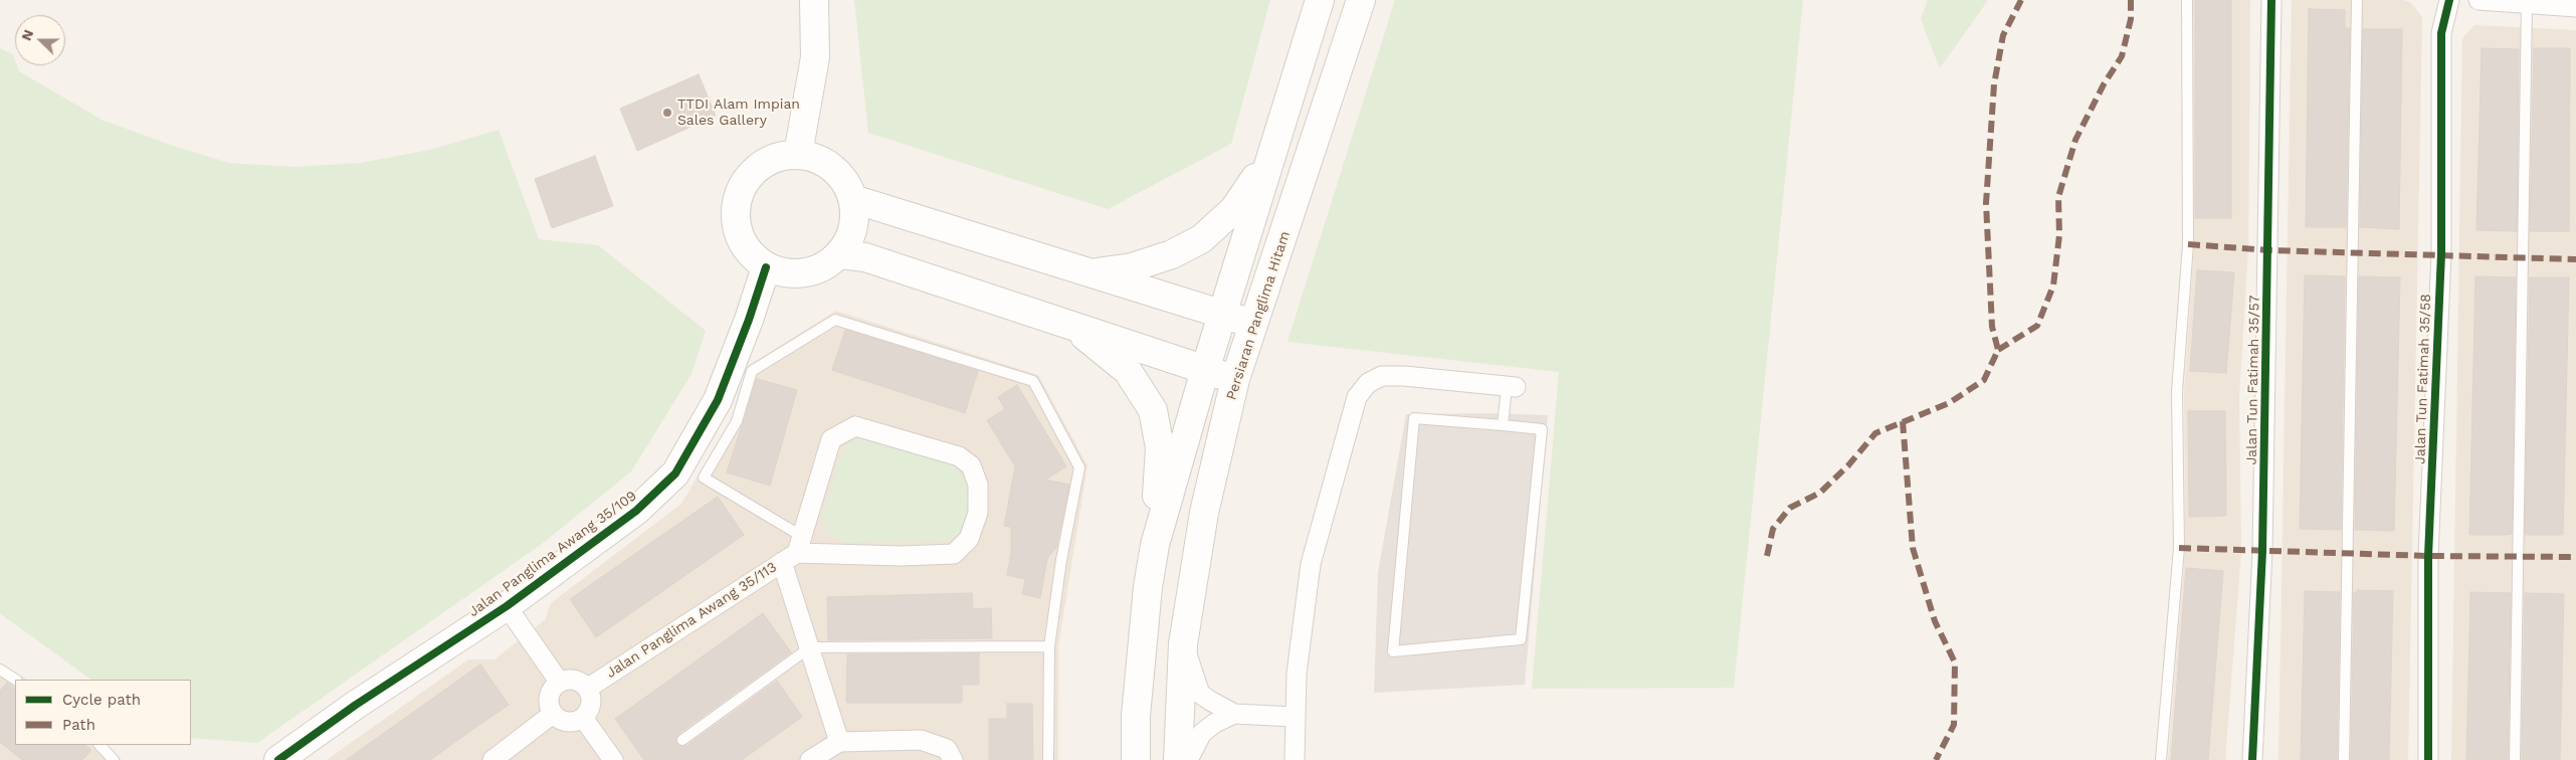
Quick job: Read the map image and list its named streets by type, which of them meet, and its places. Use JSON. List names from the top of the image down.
{
  "streets": {
    "main road": ["Persiaran Panglima Hitam", "Jalan Panglima Awang 35/109"],
    "street": ["Jalan Tun Fatimah 35/58", "Jalan Tun Fatimah 35/57", "Jalan Panglima Awang 35/113"]
  },
  "places": ["TTDI Alam Impian Sales Gallery"],
  "legend": ["Cycle path", "Path"],
  "north": "left"
}
